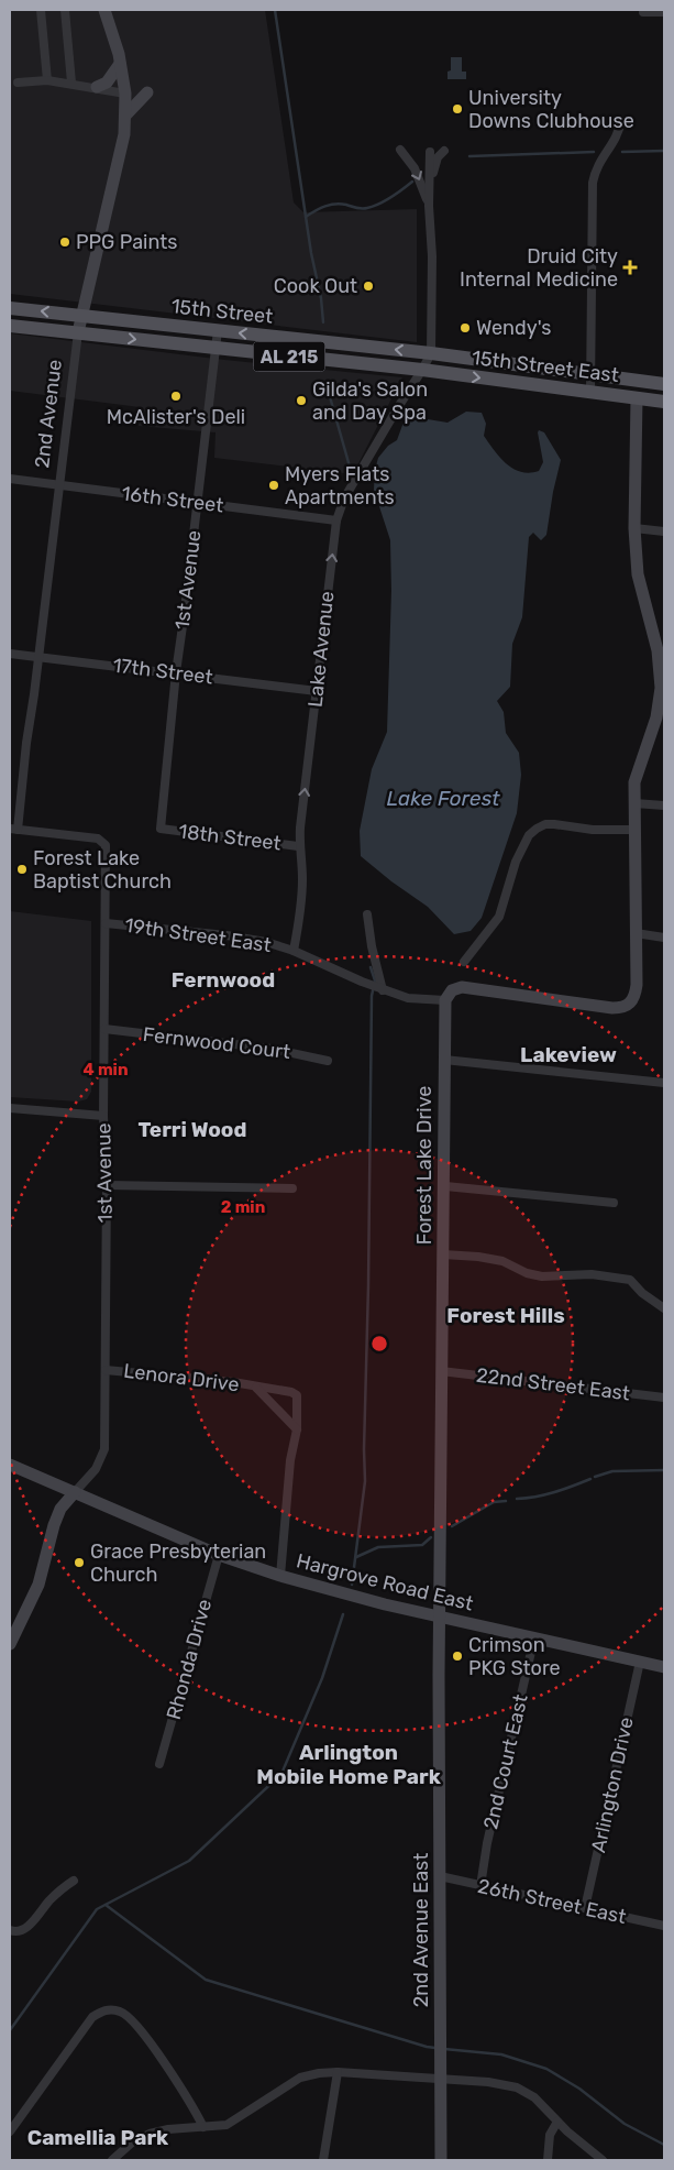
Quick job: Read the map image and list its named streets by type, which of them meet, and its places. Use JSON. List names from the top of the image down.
{
  "streets": {
    "main road": ["15th Street", "AL 215", "15th Street East"],
    "street": [
      "2nd Avenue",
      "16th Street",
      "1st Avenue",
      "Lake Avenue",
      "17th Street",
      "18th Street",
      "19th Street East",
      "Fernwood Court",
      "Forest Lake Drive",
      "Lenora Drive",
      "22nd Street East",
      "Hargrove Road East",
      "Rhonda Drive",
      "2nd Court East",
      "Arlington Drive",
      "26th Street East",
      "2nd Avenue East"
    ]
  },
  "crossings": [
    ["15th Street", "15th Street East"],
    ["15th Street", "2nd Avenue"],
    ["15th Street", "1st Avenue"],
    ["15th Street", "Lake Avenue"],
    ["15th Street East", "Lake Avenue"],
    ["2nd Avenue", "16th Street"],
    ["2nd Avenue", "1st Avenue"],
    ["2nd Avenue", "17th Street"],
    ["16th Street", "1st Avenue"],
    ["16th Street", "Lake Avenue"],
    ["1st Avenue", "17th Street"],
    ["1st Avenue", "18th Street"],
    ["1st Avenue", "19th Street East"],
    ["1st Avenue", "Fernwood Court"],
    ["1st Avenue", "Lenora Drive"],
    ["1st Avenue", "Hargrove Road East"],
    ["Lake Avenue", "17th Street"],
    ["Lake Avenue", "18th Street"],
    ["Lake Avenue", "19th Street East"],
    ["19th Street East", "Forest Lake Drive"],
    ["Forest Lake Drive", "22nd Street East"],
    ["Forest Lake Drive", "Hargrove Road East"],
    ["Forest Lake Drive", "2nd Avenue East"],
    ["Lenora Drive", "Hargrove Road East"],
    ["Hargrove Road East", "Rhonda Drive"],
    ["Hargrove Road East", "2nd Court East"],
    ["Hargrove Road East", "Arlington Drive"],
    ["2nd Court East", "26th Street East"],
    ["Arlington Drive", "26th Street East"],
    ["26th Street East", "2nd Avenue East"]
  ],
  "one_way": ["Lake Avenue"],
  "districts": [
    "Fernwood",
    "Lakeview",
    "Terri Wood",
    "Forest Hills",
    "Arlington Mobile Home Park",
    "Camellia Park"
  ],
  "water": ["Lake Forest"],
  "places": {
    "other": [
      "University Downs Clubhouse",
      "PPG Paints",
      "Cook Out",
      "Wendy's",
      "McAlister's Deli",
      "Gilda's Salon and Day Spa",
      "Myers Flats Apartments",
      "Forest Lake Baptist Church",
      "Grace Presbyterian Church",
      "Crimson PKG Store"
    ],
    "health": ["Druid City Internal Medicine"]
  },
  "rings": ["4 min", "2 min"]
}
